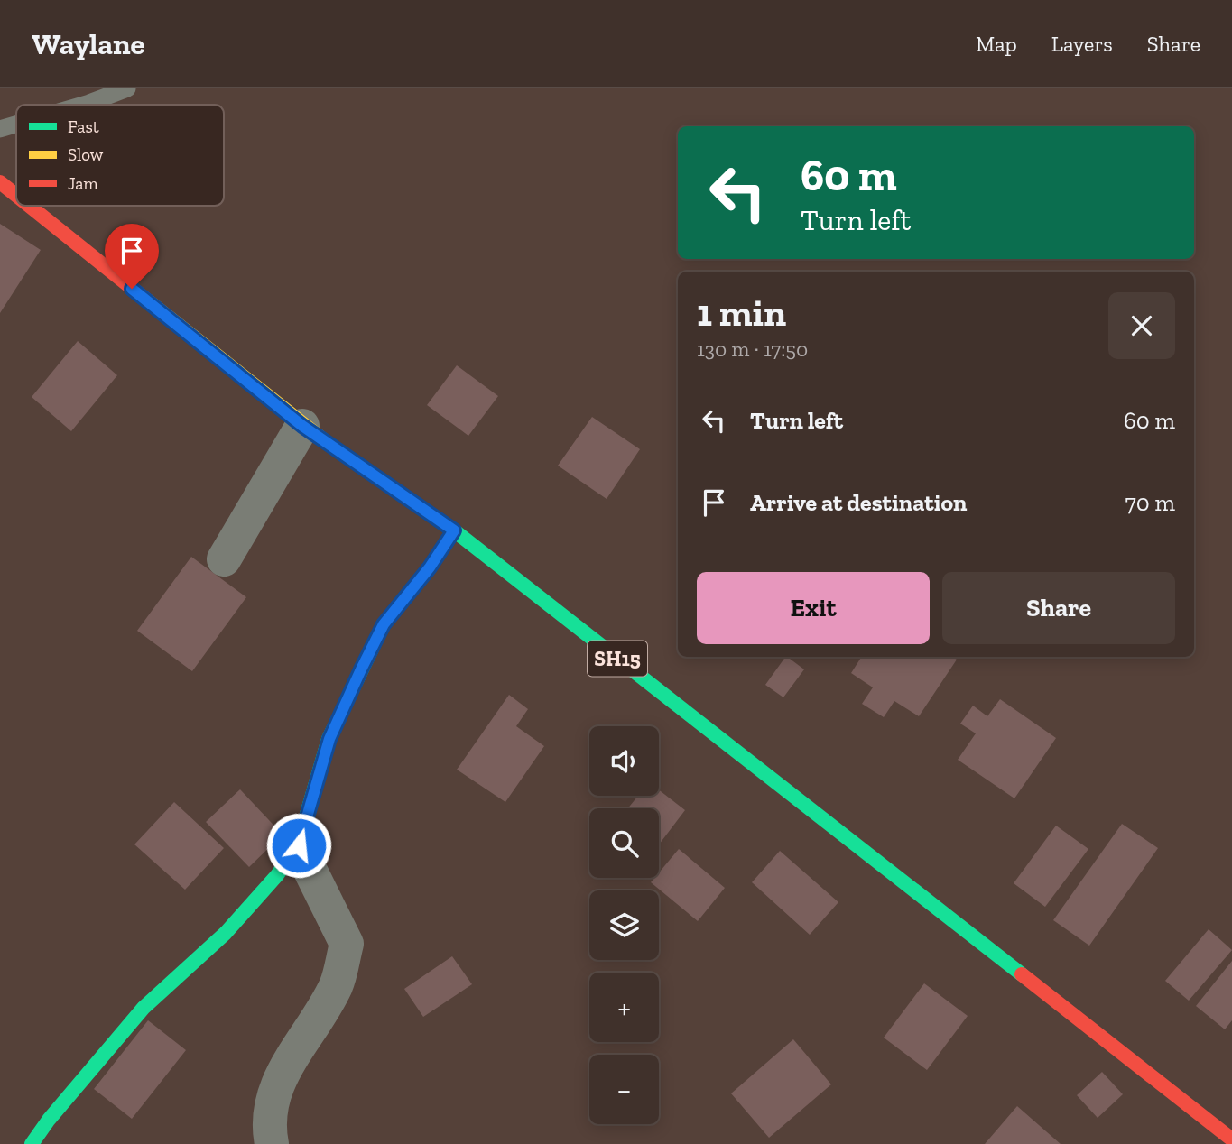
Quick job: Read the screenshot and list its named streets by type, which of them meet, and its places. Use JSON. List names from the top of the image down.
{
  "streets": {
    "main road": ["SH15"]
  },
  "legend": ["Fast", "Slow", "Jam"],
  "page": {
    "header": "Waylane",
    "nav": ["Map", "Layers", "Share"],
    "turn": ["60 m", "Turn left"],
    "heading": ["1 min", "130 m · 17:50"],
    "list": [
      {
        "name": "Turn left",
        "value": "60 m"
      },
      {
        "name": "Arrive at destination",
        "value": "70 m"
      }
    ],
    "buttons": ["Exit", "Share"],
    "map_buttons": ["+", "−"]
  }
}
